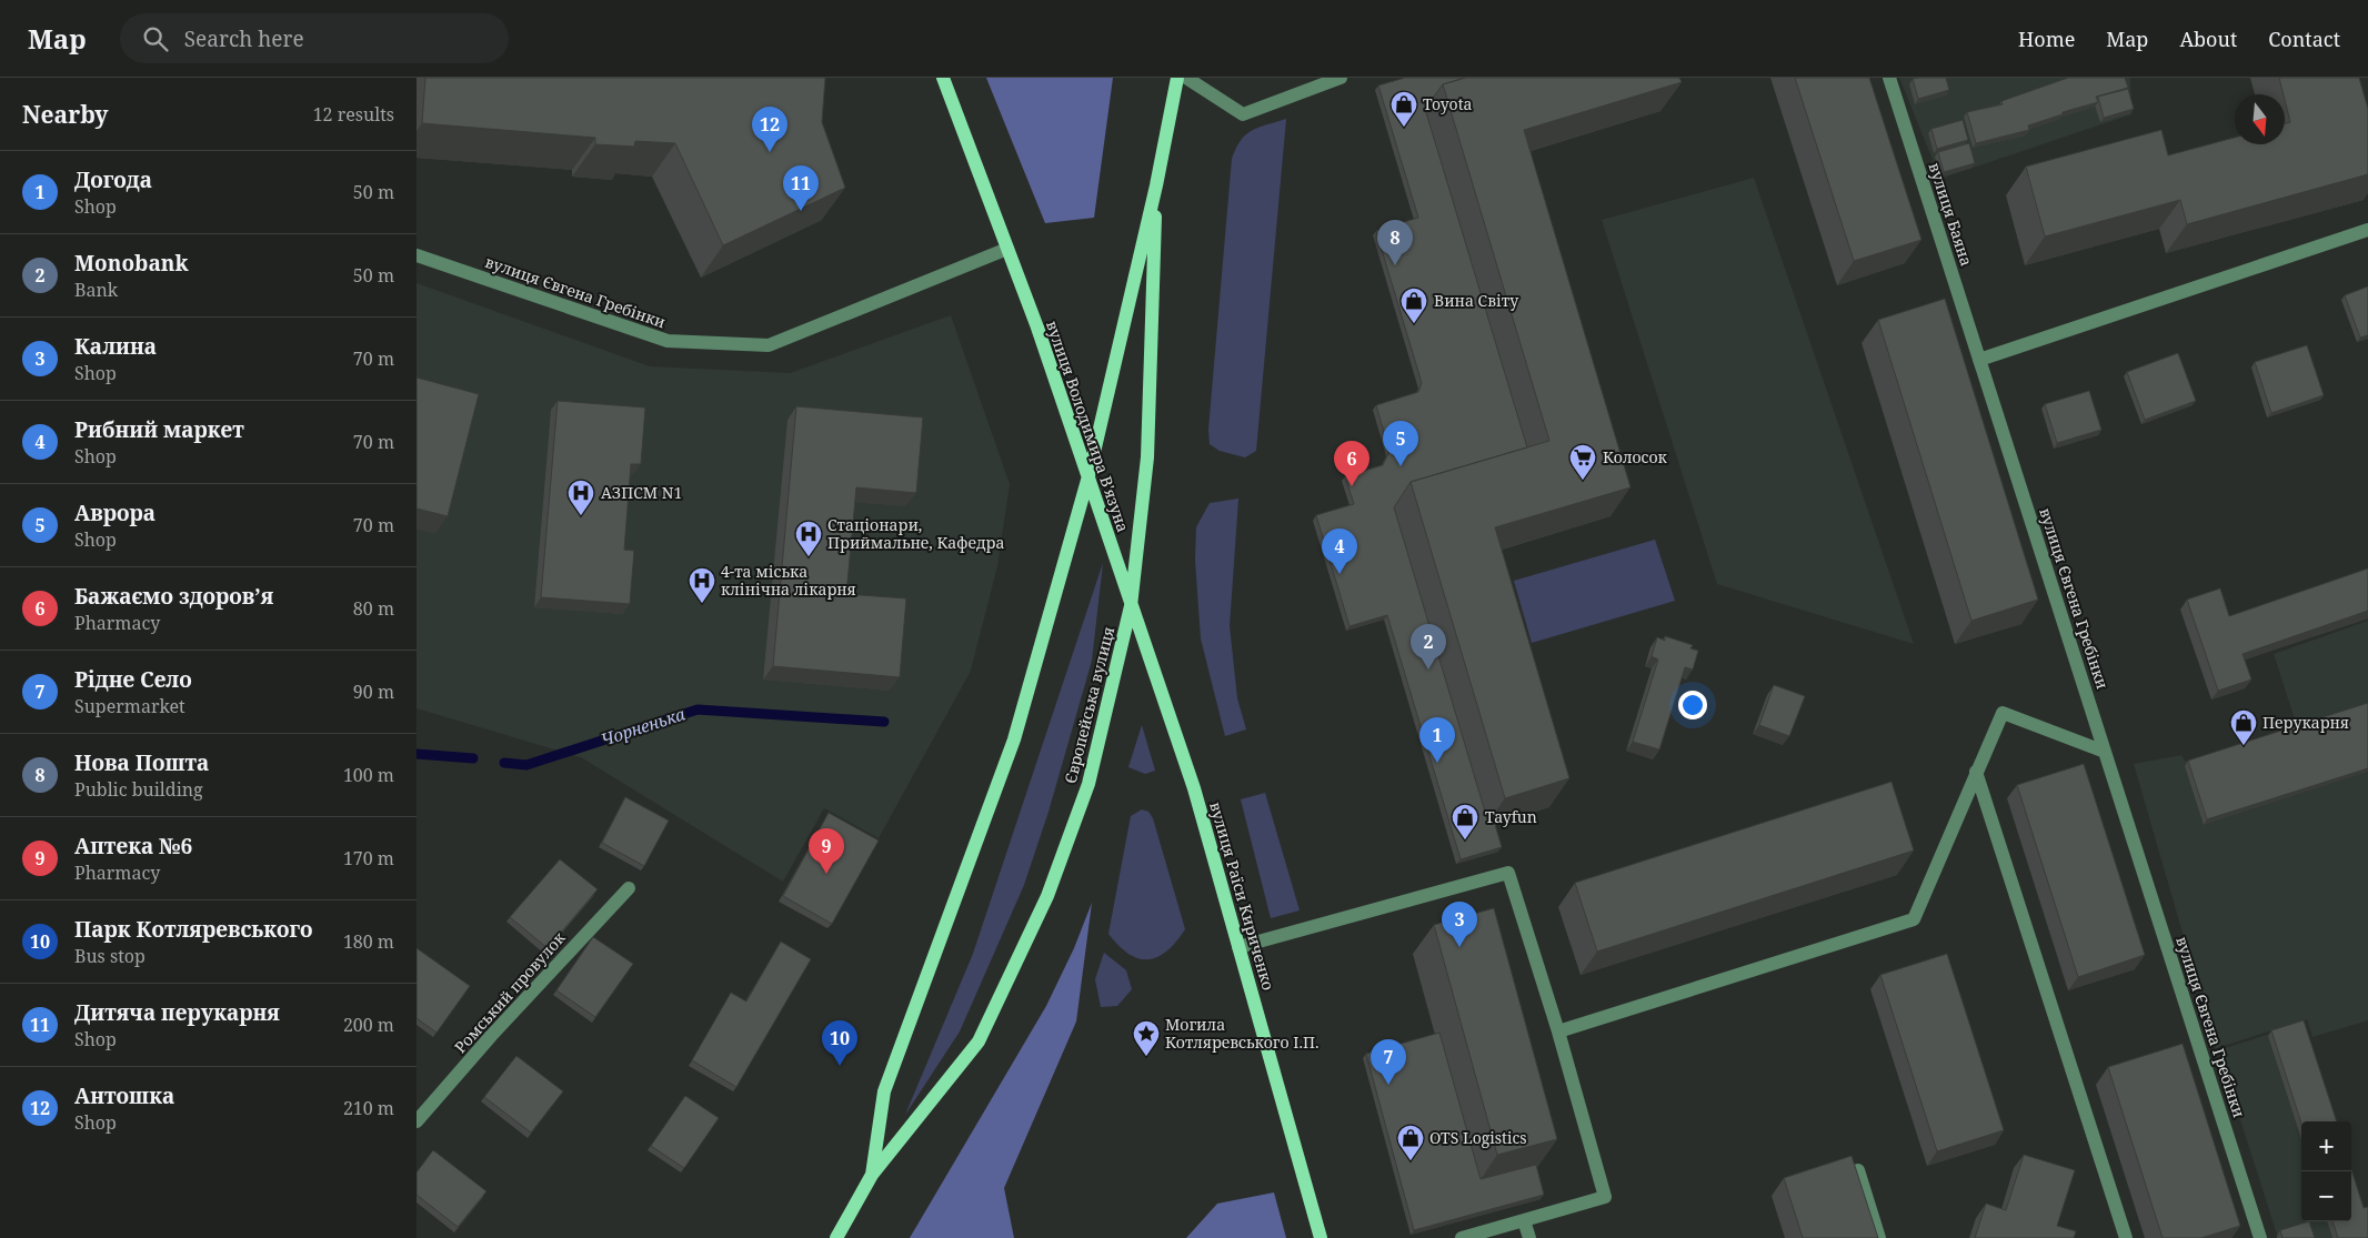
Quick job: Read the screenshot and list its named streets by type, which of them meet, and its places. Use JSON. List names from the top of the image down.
{
  "streets": {
    "main road": ["вулиця Володимира В'язуна", "Європейська вулиця", "вулиця Раїси Кириченко"],
    "street": ["вулиця Баяна", "вулиця Євгена Гребінки", "Ромський провулок"]
  },
  "crossings": [
    ["вулиця Баяна", "вулиця Євгена Гребінки"],
    ["вулиця Євгена Гребінки", "вулиця Володимира В'язуна"],
    ["вулиця Володимира В'язуна", "Європейська вулиця"],
    ["вулиця Володимира В'язуна", "вулиця Раїси Кириченко"]
  ],
  "water": ["Чорненька"],
  "places": {
    "shop": [
      "Toyota",
      "Вина Світу",
      "Перукарня",
      "Tayfun",
      "OTS Logistics"
    ],
    "supermarket": ["Колосок"],
    "hospital": ["АЗПСМ N1", "Стаціонари, Приймальне, Кафедра", "4-та міська клінічна лікарня"],
    "place": ["Могила Котляревського І.П."]
  },
  "north": "bottom",
  "page": {
    "header": "Map",
    "search": "Search here",
    "nav": [
      "Home",
      "Map",
      "About",
      "Contact"
    ],
    "heading": ["Nearby", "12 results"],
    "pins": [
      "12",
      "11",
      "8",
      "5",
      "6",
      "4",
      "2",
      "1",
      "9",
      "3",
      "10",
      "7"
    ],
    "list": [
      {
        "mark": "1",
        "name": "Догода",
        "note": "Shop",
        "value": "50 m"
      },
      {
        "mark": "2",
        "name": "Monobank",
        "note": "Bank",
        "value": "50 m"
      },
      {
        "mark": "3",
        "name": "Калина",
        "note": "Shop",
        "value": "70 m"
      },
      {
        "mark": "4",
        "name": "Рибний маркет",
        "note": "Shop",
        "value": "70 m"
      },
      {
        "mark": "5",
        "name": "Аврора",
        "note": "Shop",
        "value": "70 m"
      },
      {
        "mark": "6",
        "name": "Бажаємо здоровʼя",
        "note": "Pharmacy",
        "value": "80 m"
      },
      {
        "mark": "7",
        "name": "Рідне Село",
        "note": "Supermarket",
        "value": "90 m"
      },
      {
        "mark": "8",
        "name": "Нова Пошта",
        "note": "Public building",
        "value": "100 m"
      },
      {
        "mark": "9",
        "name": "Аптека №6",
        "note": "Pharmacy",
        "value": "170 m"
      },
      {
        "mark": "10",
        "name": "Парк Котляревського",
        "note": "Bus stop",
        "value": "180 m"
      },
      {
        "mark": "11",
        "name": "Дитяча перукарня",
        "note": "Shop",
        "value": "200 m"
      },
      {
        "mark": "12",
        "name": "Антошка",
        "note": "Shop",
        "value": "210 m"
      }
    ],
    "map_buttons": ["+", "−"]
  }
}
